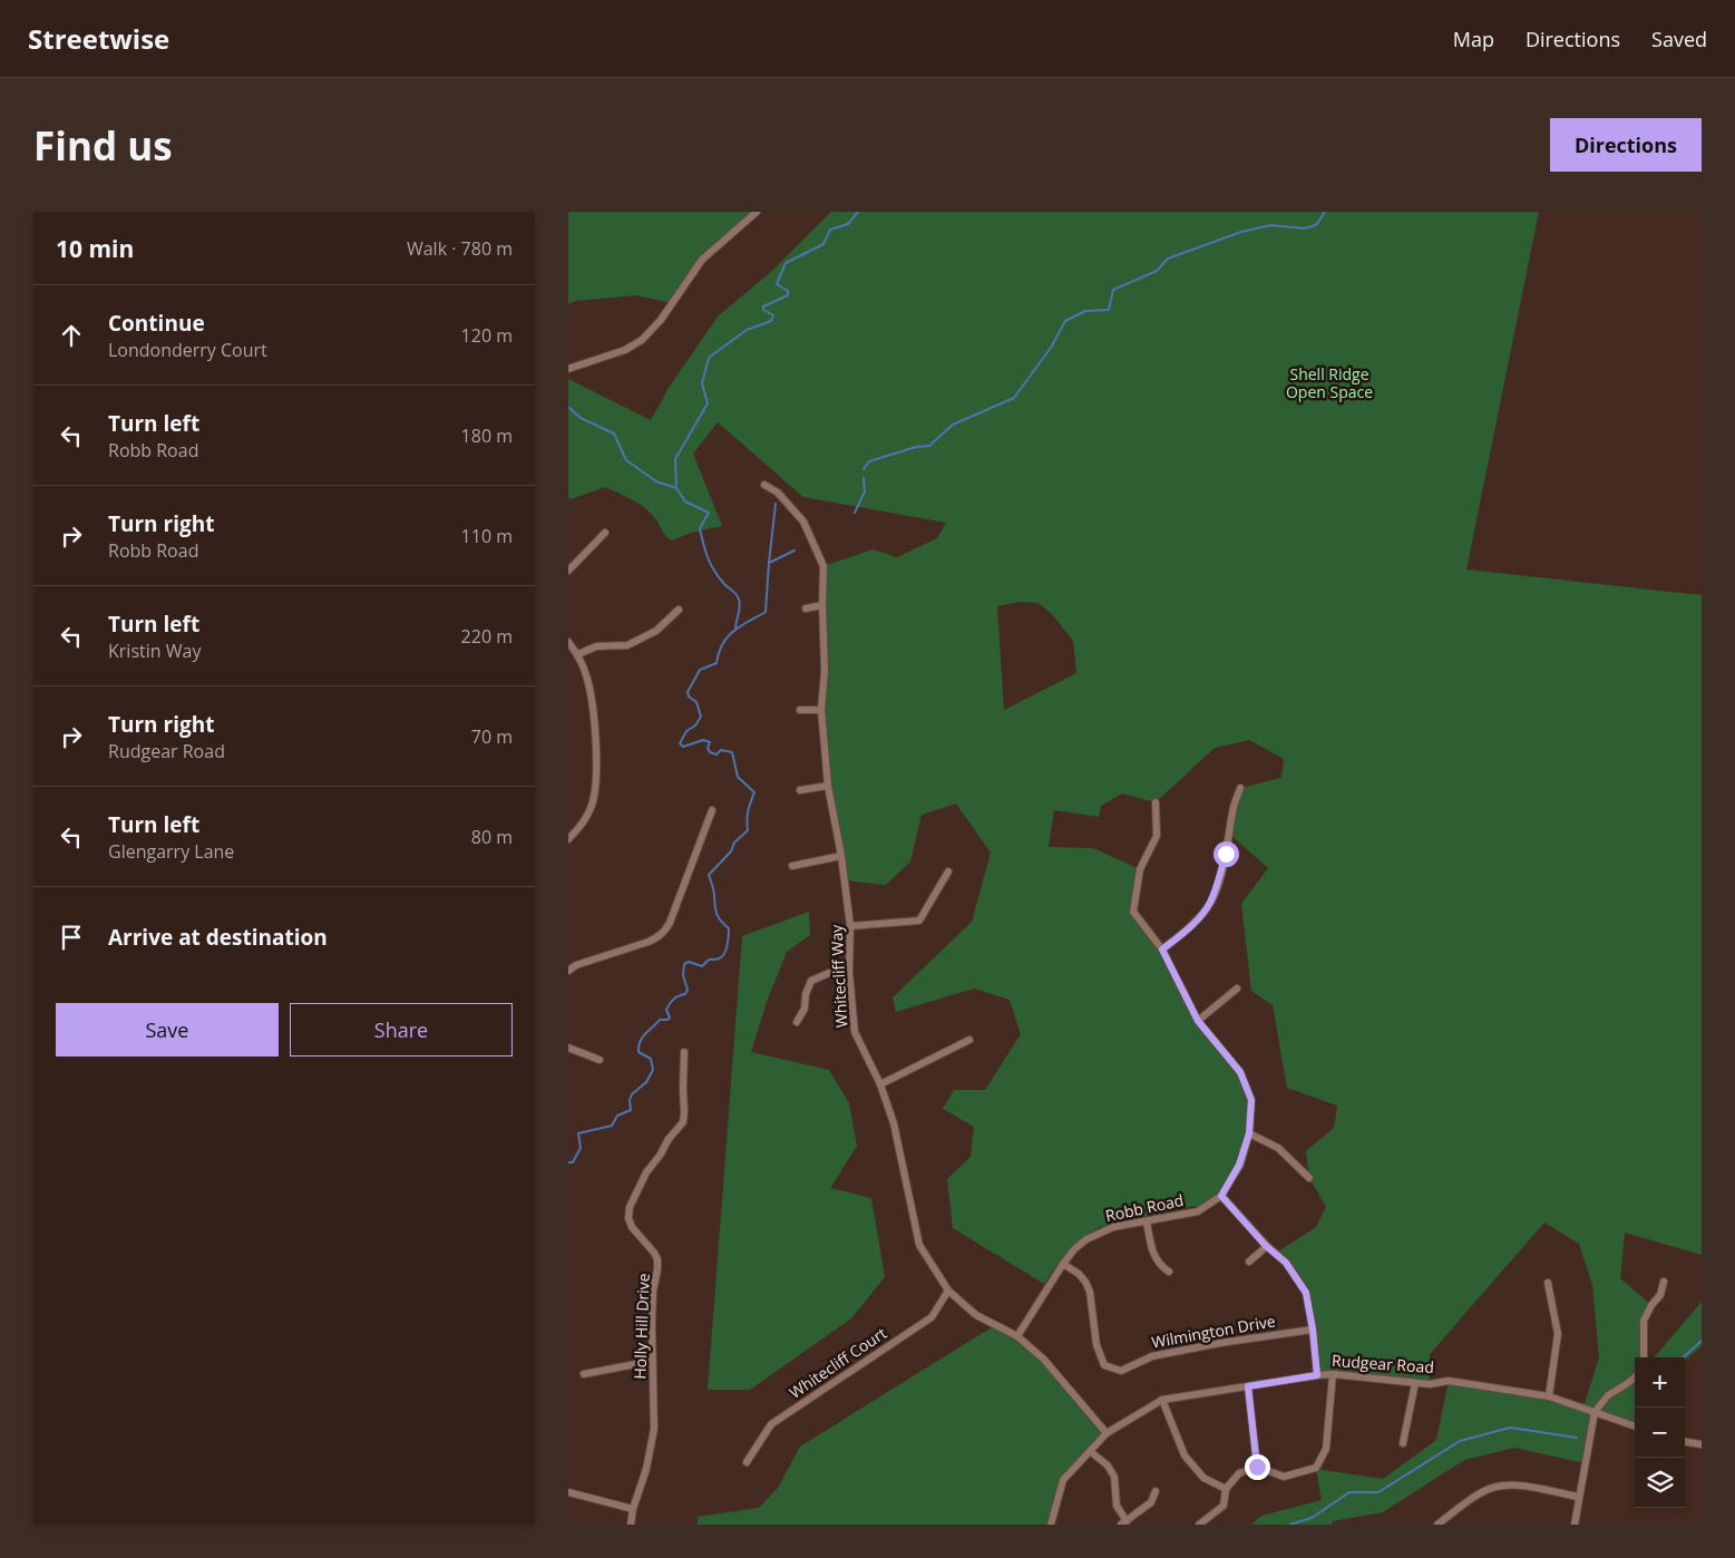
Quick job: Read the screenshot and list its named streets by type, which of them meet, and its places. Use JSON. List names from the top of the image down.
{
  "streets": {
    "street": [
      "Whitecliff Way",
      "Robb Road",
      "Holly Hill Drive",
      "Wilmington Drive",
      "Whitecliff Court",
      "Rudgear Road"
    ]
  },
  "crossings": [
    ["Whitecliff Way", "Robb Road"],
    ["Whitecliff Way", "Whitecliff Court"],
    ["Whitecliff Way", "Rudgear Road"],
    ["Robb Road", "Wilmington Drive"]
  ],
  "parks": ["Shell Ridge Open Space"],
  "page": {
    "header": "Streetwise",
    "nav": ["Map", "Directions", "Saved"],
    "buttons": [
      "Directions",
      ["Save", "Share"]
    ],
    "title": "Find us",
    "heading": ["10 min", "Walk · 780 m"],
    "list": [
      ["Continue", "Londonderry Court", "120 m"],
      ["Turn left", "Robb Road", "180 m"],
      ["Turn right", "Robb Road", "110 m"],
      ["Turn left", "Kristin Way", "220 m"],
      ["Turn right", "Rudgear Road", "70 m"],
      ["Turn left", "Glengarry Lane", "80 m"],
      "Arrive at destination"
    ],
    "map_buttons": ["+", "−"]
  }
}
